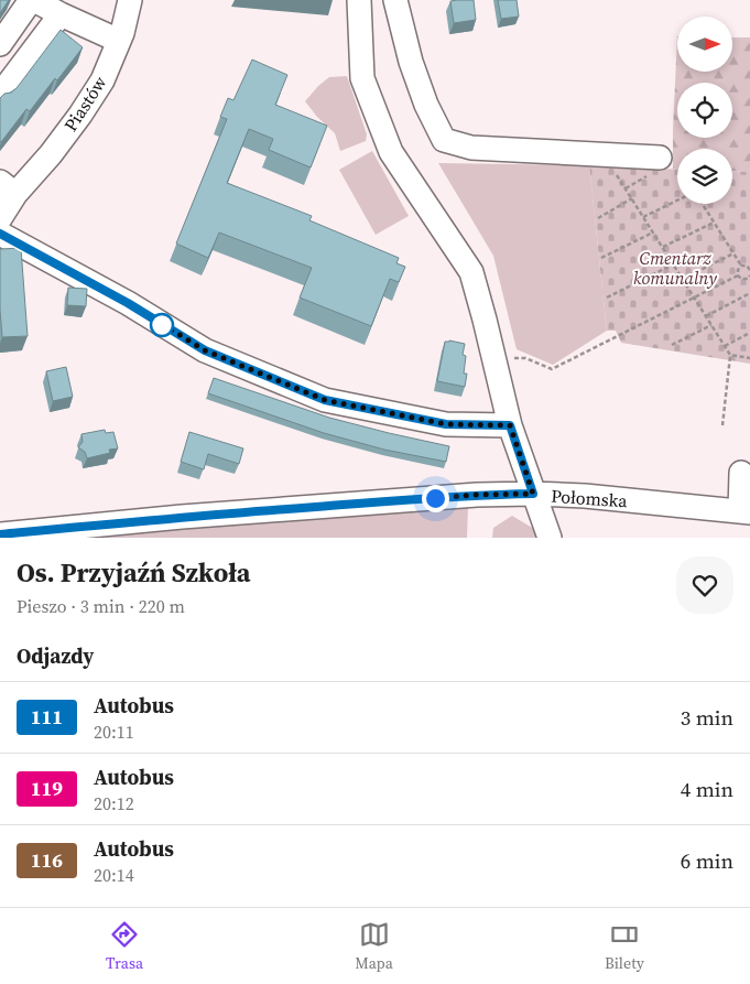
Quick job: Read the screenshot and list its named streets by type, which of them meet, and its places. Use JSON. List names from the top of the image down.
{
  "streets": {
    "street": ["Piastów", "Połomska"]
  },
  "parks": ["Cmentarz komunalny"],
  "lines": ["bus line 111"],
  "north": "right",
  "page": {
    "heading": [
      ["Os. Przyjaźń Szkoła", "Pieszo · 3 min · 220 m"],
      "Odjazdy"
    ],
    "list": [
      {
        "mark": "111",
        "name": "Autobus",
        "note": "20:11",
        "value": "3 min"
      },
      {
        "mark": "119",
        "name": "Autobus",
        "note": "20:12",
        "value": "4 min"
      },
      {
        "mark": "116",
        "name": "Autobus",
        "note": "20:14",
        "value": "6 min"
      }
    ],
    "tabs": ["Trasa", "Mapa", "Bilety"]
  }
}
